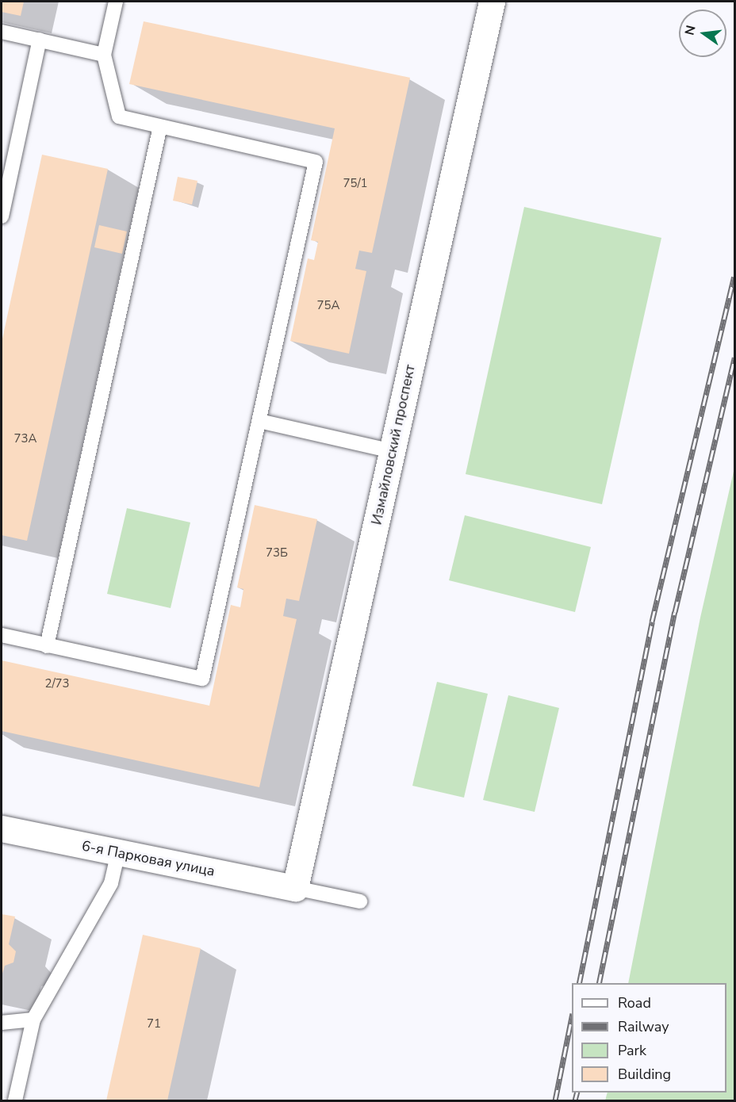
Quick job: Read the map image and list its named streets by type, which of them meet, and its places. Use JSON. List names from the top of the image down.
{
  "streets": {
    "street": ["Измайловский проспект", "6-я Парковая улица"]
  },
  "crossings": [
    ["Измайловский проспект", "6-я Парковая улица"]
  ],
  "house_numbers": [
    "75/1",
    "75А",
    "73А",
    "73Б",
    "2/73",
    "71"
  ],
  "legend": [
    "Road",
    "Railway",
    "Park",
    "Building"
  ],
  "north": "left"
}
